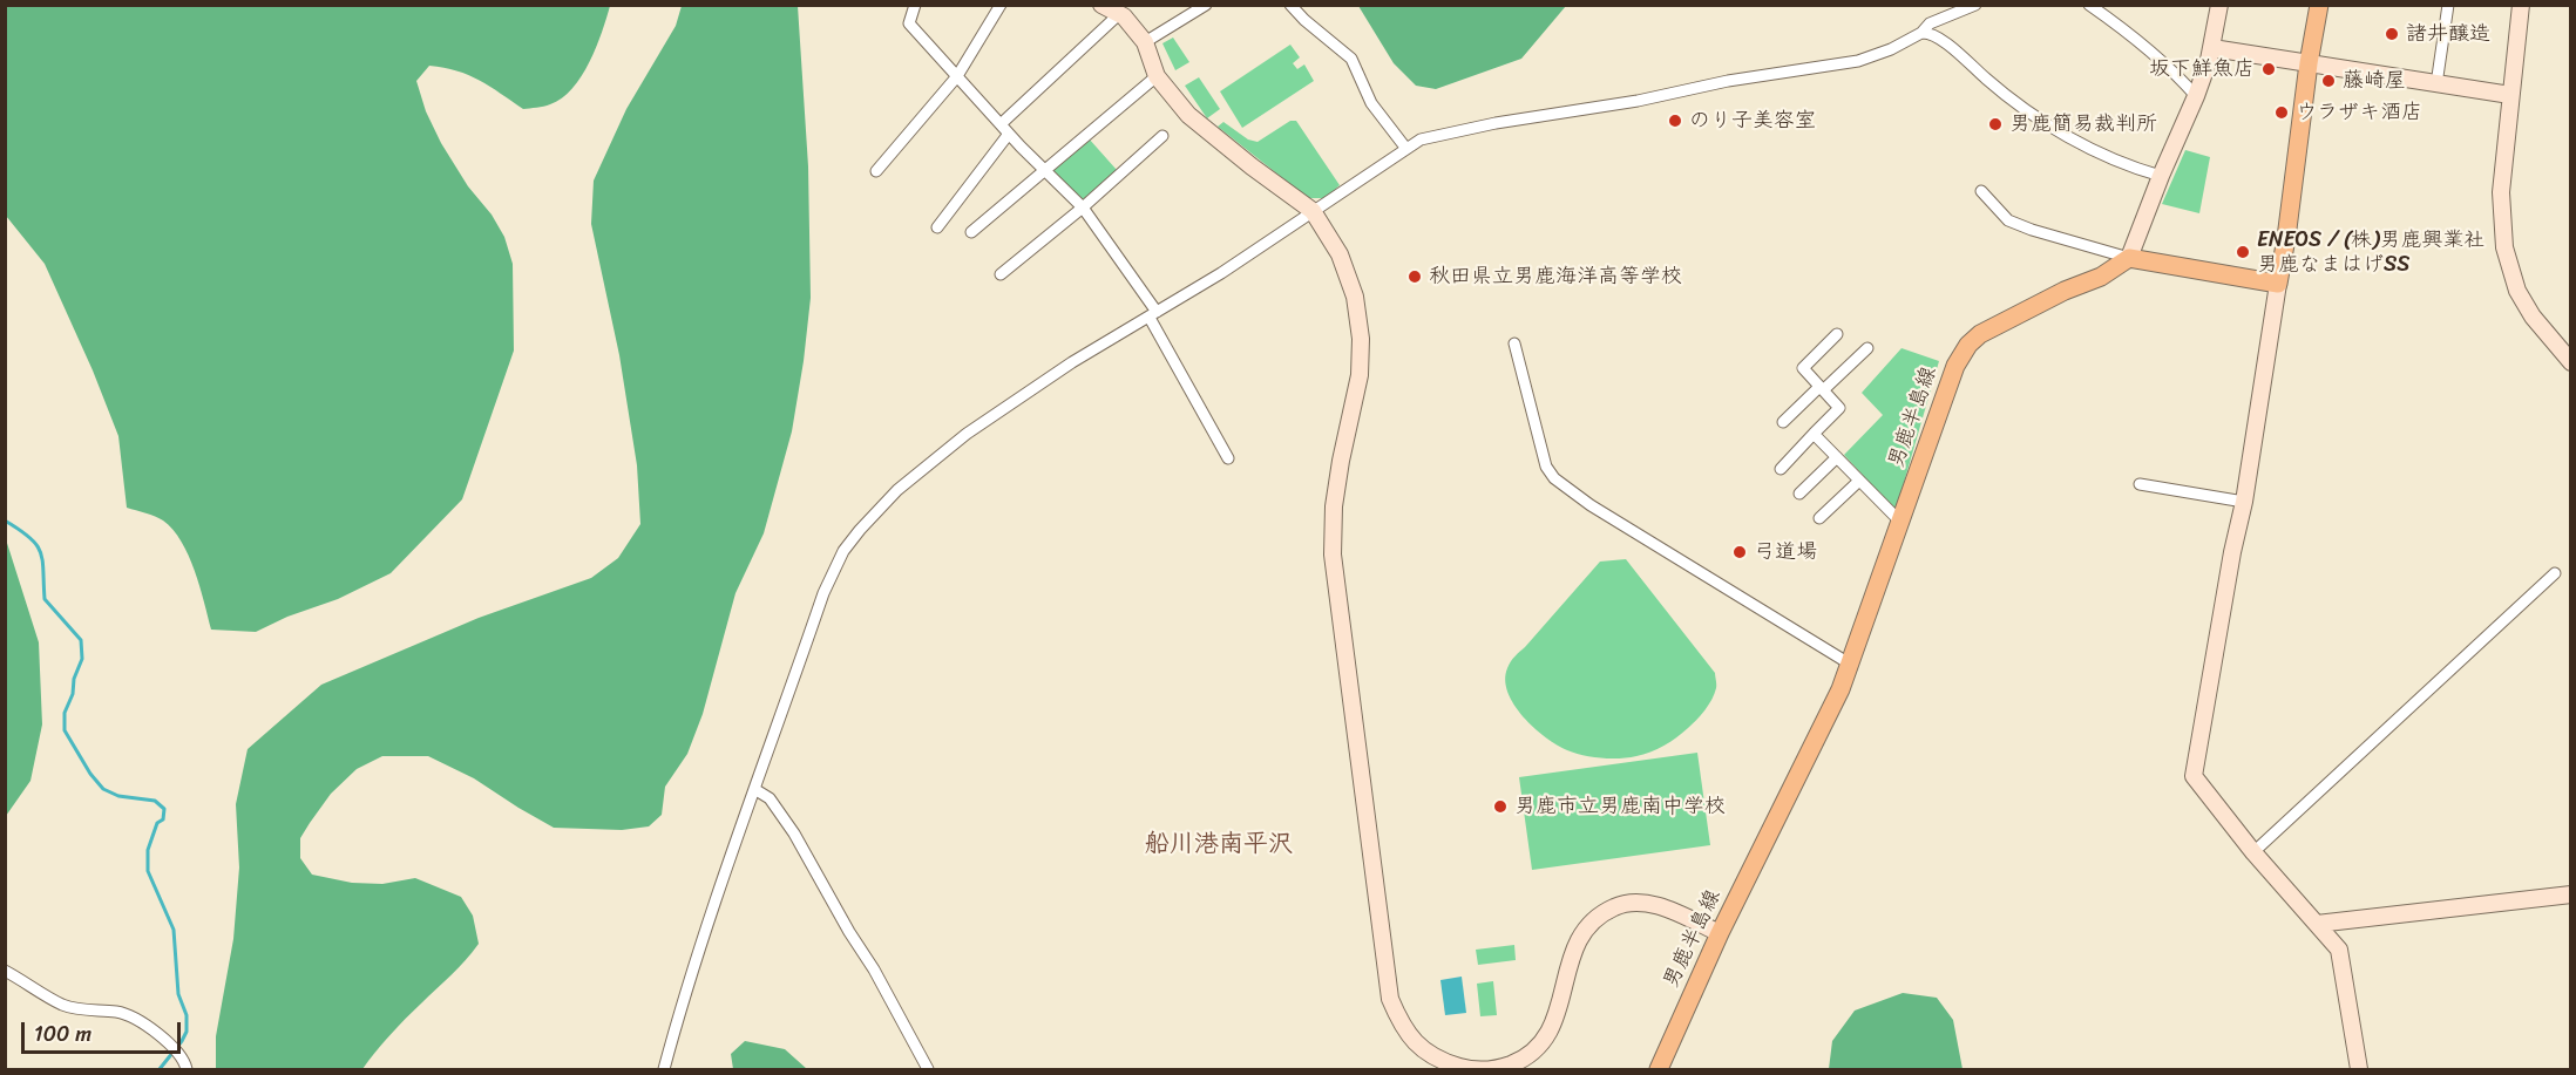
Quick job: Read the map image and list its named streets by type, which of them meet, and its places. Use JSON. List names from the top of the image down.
{
  "streets": {
    "main road": ["男鹿半島線"]
  },
  "districts": ["船川港南平沢"],
  "places": [
    "諸井醸造",
    "坂下鮮魚店",
    "藤崎屋",
    "ウラザキ酒店",
    "のり子美容室",
    "男鹿簡易裁判所",
    "ENEOS / (株)男鹿興業社 男鹿なまはげSS",
    "秋田県立男鹿海洋高等学校",
    "弓道場",
    "男鹿市立男鹿南中学校"
  ],
  "scale_bar": "100 m"
}
